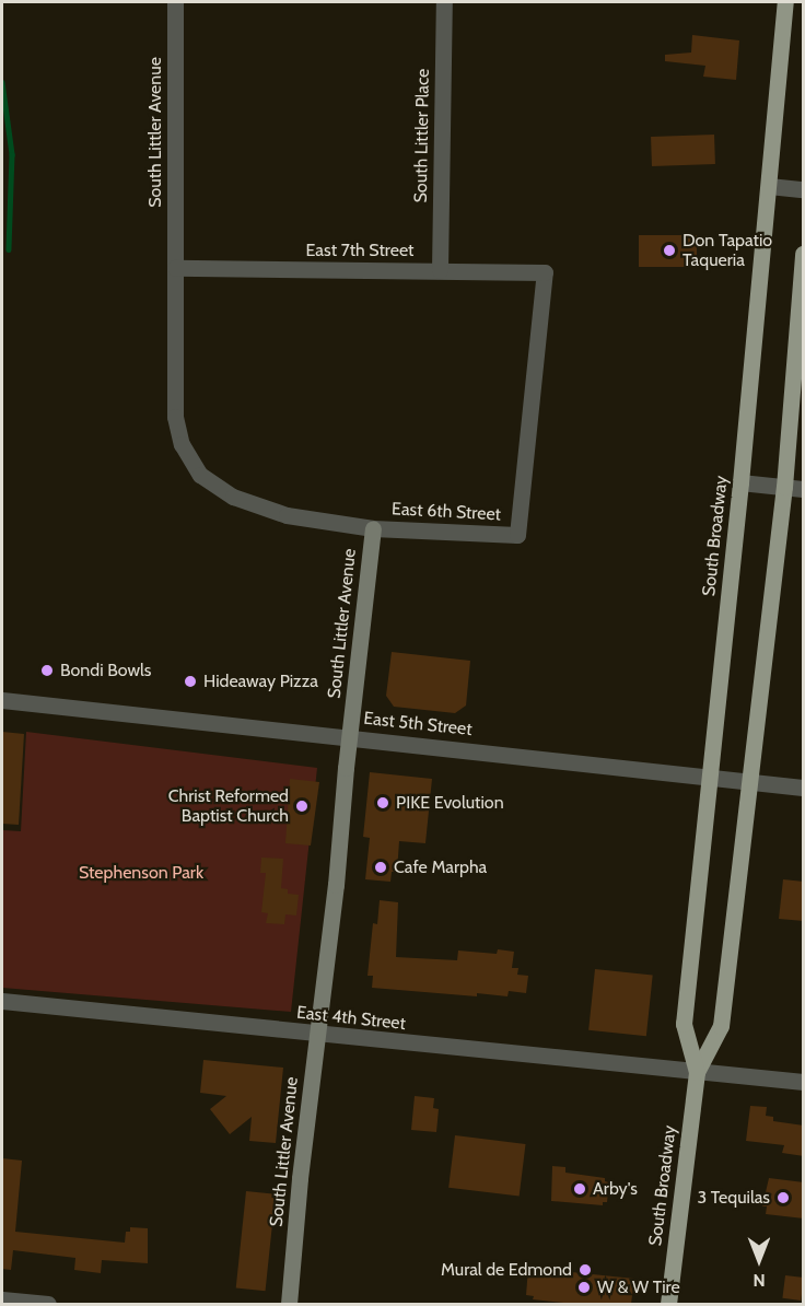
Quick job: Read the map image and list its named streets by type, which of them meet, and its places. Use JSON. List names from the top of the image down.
{
  "streets": {
    "main road": ["South Broadway"],
    "street": [
      "South Littler Avenue",
      "South Littler Place",
      "East 7th Street",
      "East 6th Street",
      "East 5th Street",
      "East 4th Street"
    ]
  },
  "crossings": [
    ["South Littler Avenue", "East 7th Street"],
    ["South Littler Avenue", "East 6th Street"],
    ["South Littler Avenue", "East 5th Street"],
    ["South Littler Avenue", "East 4th Street"],
    ["South Littler Place", "East 7th Street"],
    ["East 7th Street", "East 6th Street"],
    ["South Broadway", "East 5th Street"],
    ["South Broadway", "East 4th Street"]
  ],
  "parks": ["Stephenson Park"],
  "places": [
    "Don Tapatio Taqueria",
    "Bondi Bowls",
    "Hideaway Pizza",
    "PIKE Evolution",
    "Christ Reformed Baptist Church",
    "Cafe Marpha",
    "Arby's",
    "3 Tequilas",
    "Mural de Edmond",
    "W & W Tire"
  ],
  "north": "bottom"
}
